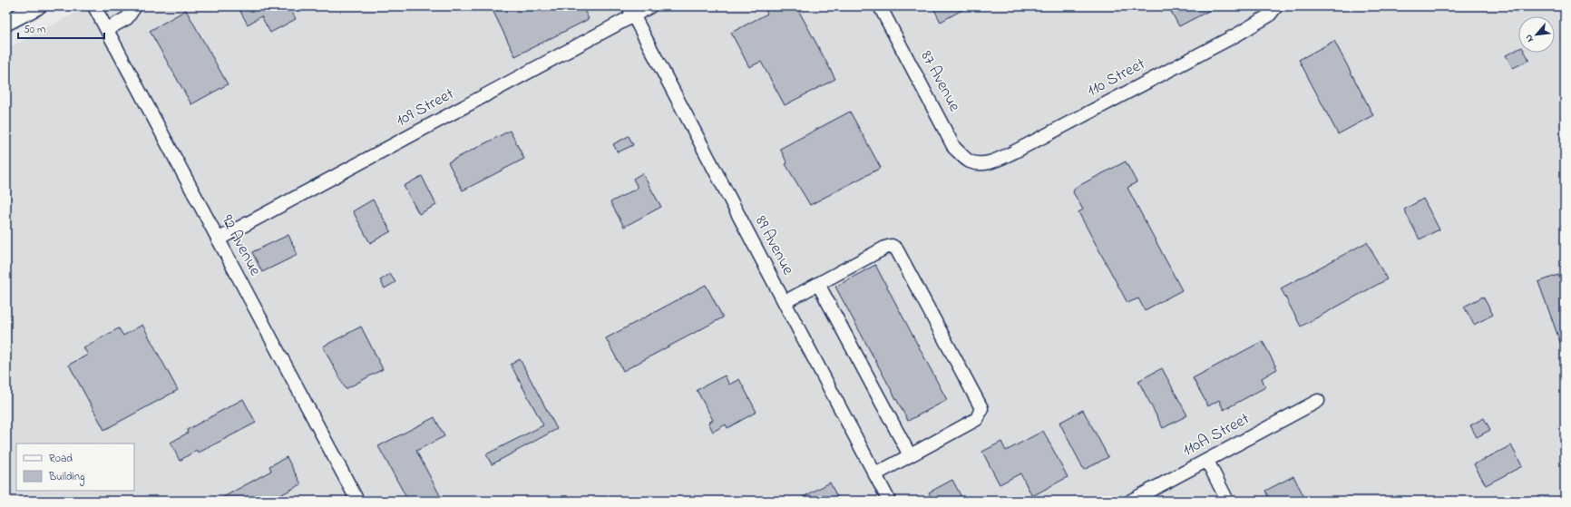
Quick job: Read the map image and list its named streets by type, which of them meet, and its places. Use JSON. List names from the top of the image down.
{
  "streets": {
    "street": [
      "110 Street",
      "87 Avenue",
      "109 Street",
      "92 Avenue",
      "89 Avenue",
      "110A Street"
    ]
  },
  "crossings": [
    ["110 Street", "87 Avenue"],
    ["109 Street", "92 Avenue"],
    ["109 Street", "89 Avenue"]
  ],
  "legend": ["Road", "Building"],
  "scale_bar": "50 m",
  "north": "bottom left"
}
